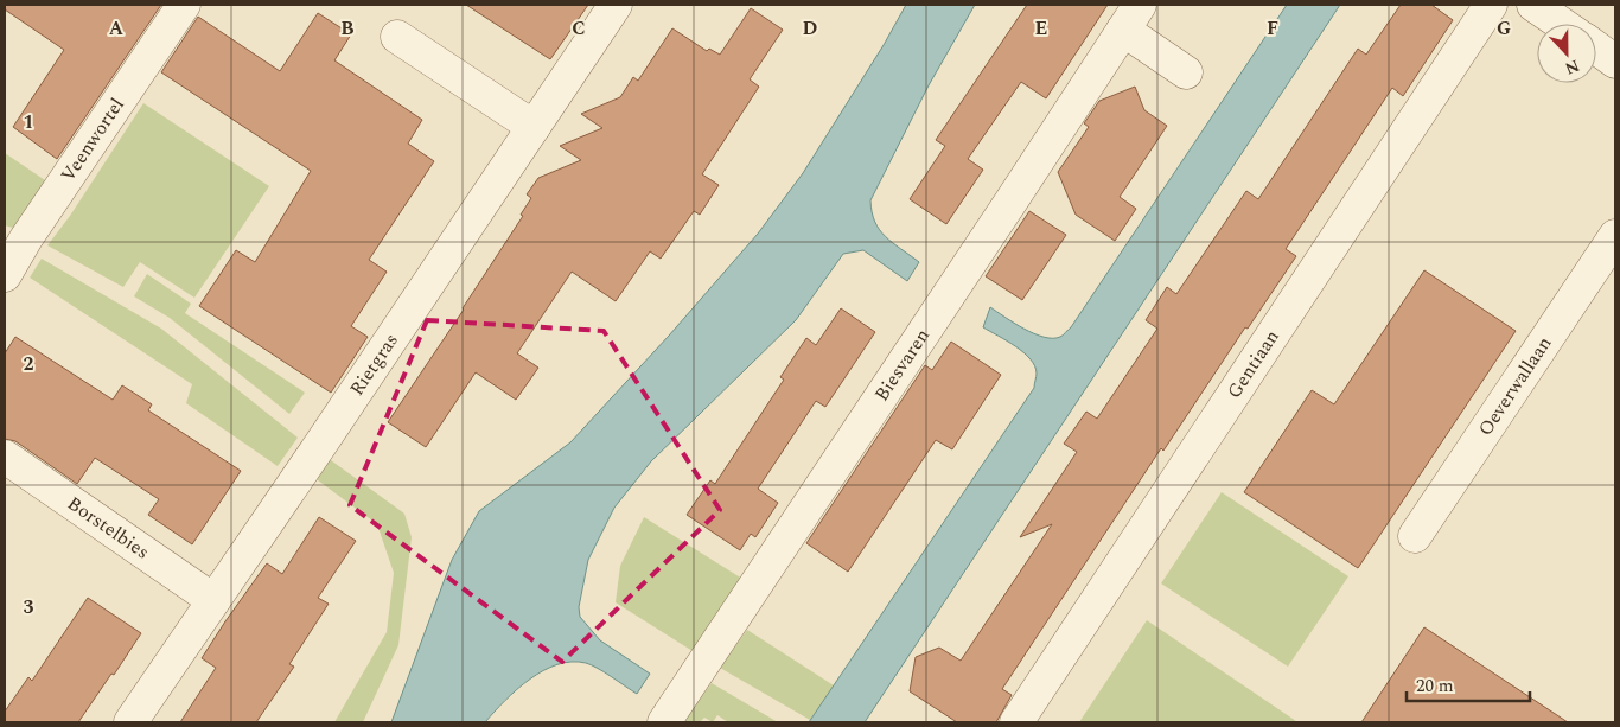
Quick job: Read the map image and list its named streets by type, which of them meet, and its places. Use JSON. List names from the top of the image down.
{
  "streets": {
    "street": [
      "Veenwortel",
      "Gentiaan",
      "Rietgras",
      "Biesvaren",
      "Oeverwallaan",
      "Borstelbies"
    ]
  },
  "crossings": [
    ["Rietgras", "Borstelbies"]
  ],
  "scale_bar": "20 m",
  "north": "bottom",
  "grid": {
    "columns": [
      "A",
      "B",
      "C",
      "D",
      "E",
      "F",
      "G"
    ],
    "rows": ["1", "2", "3"]
  }
}
